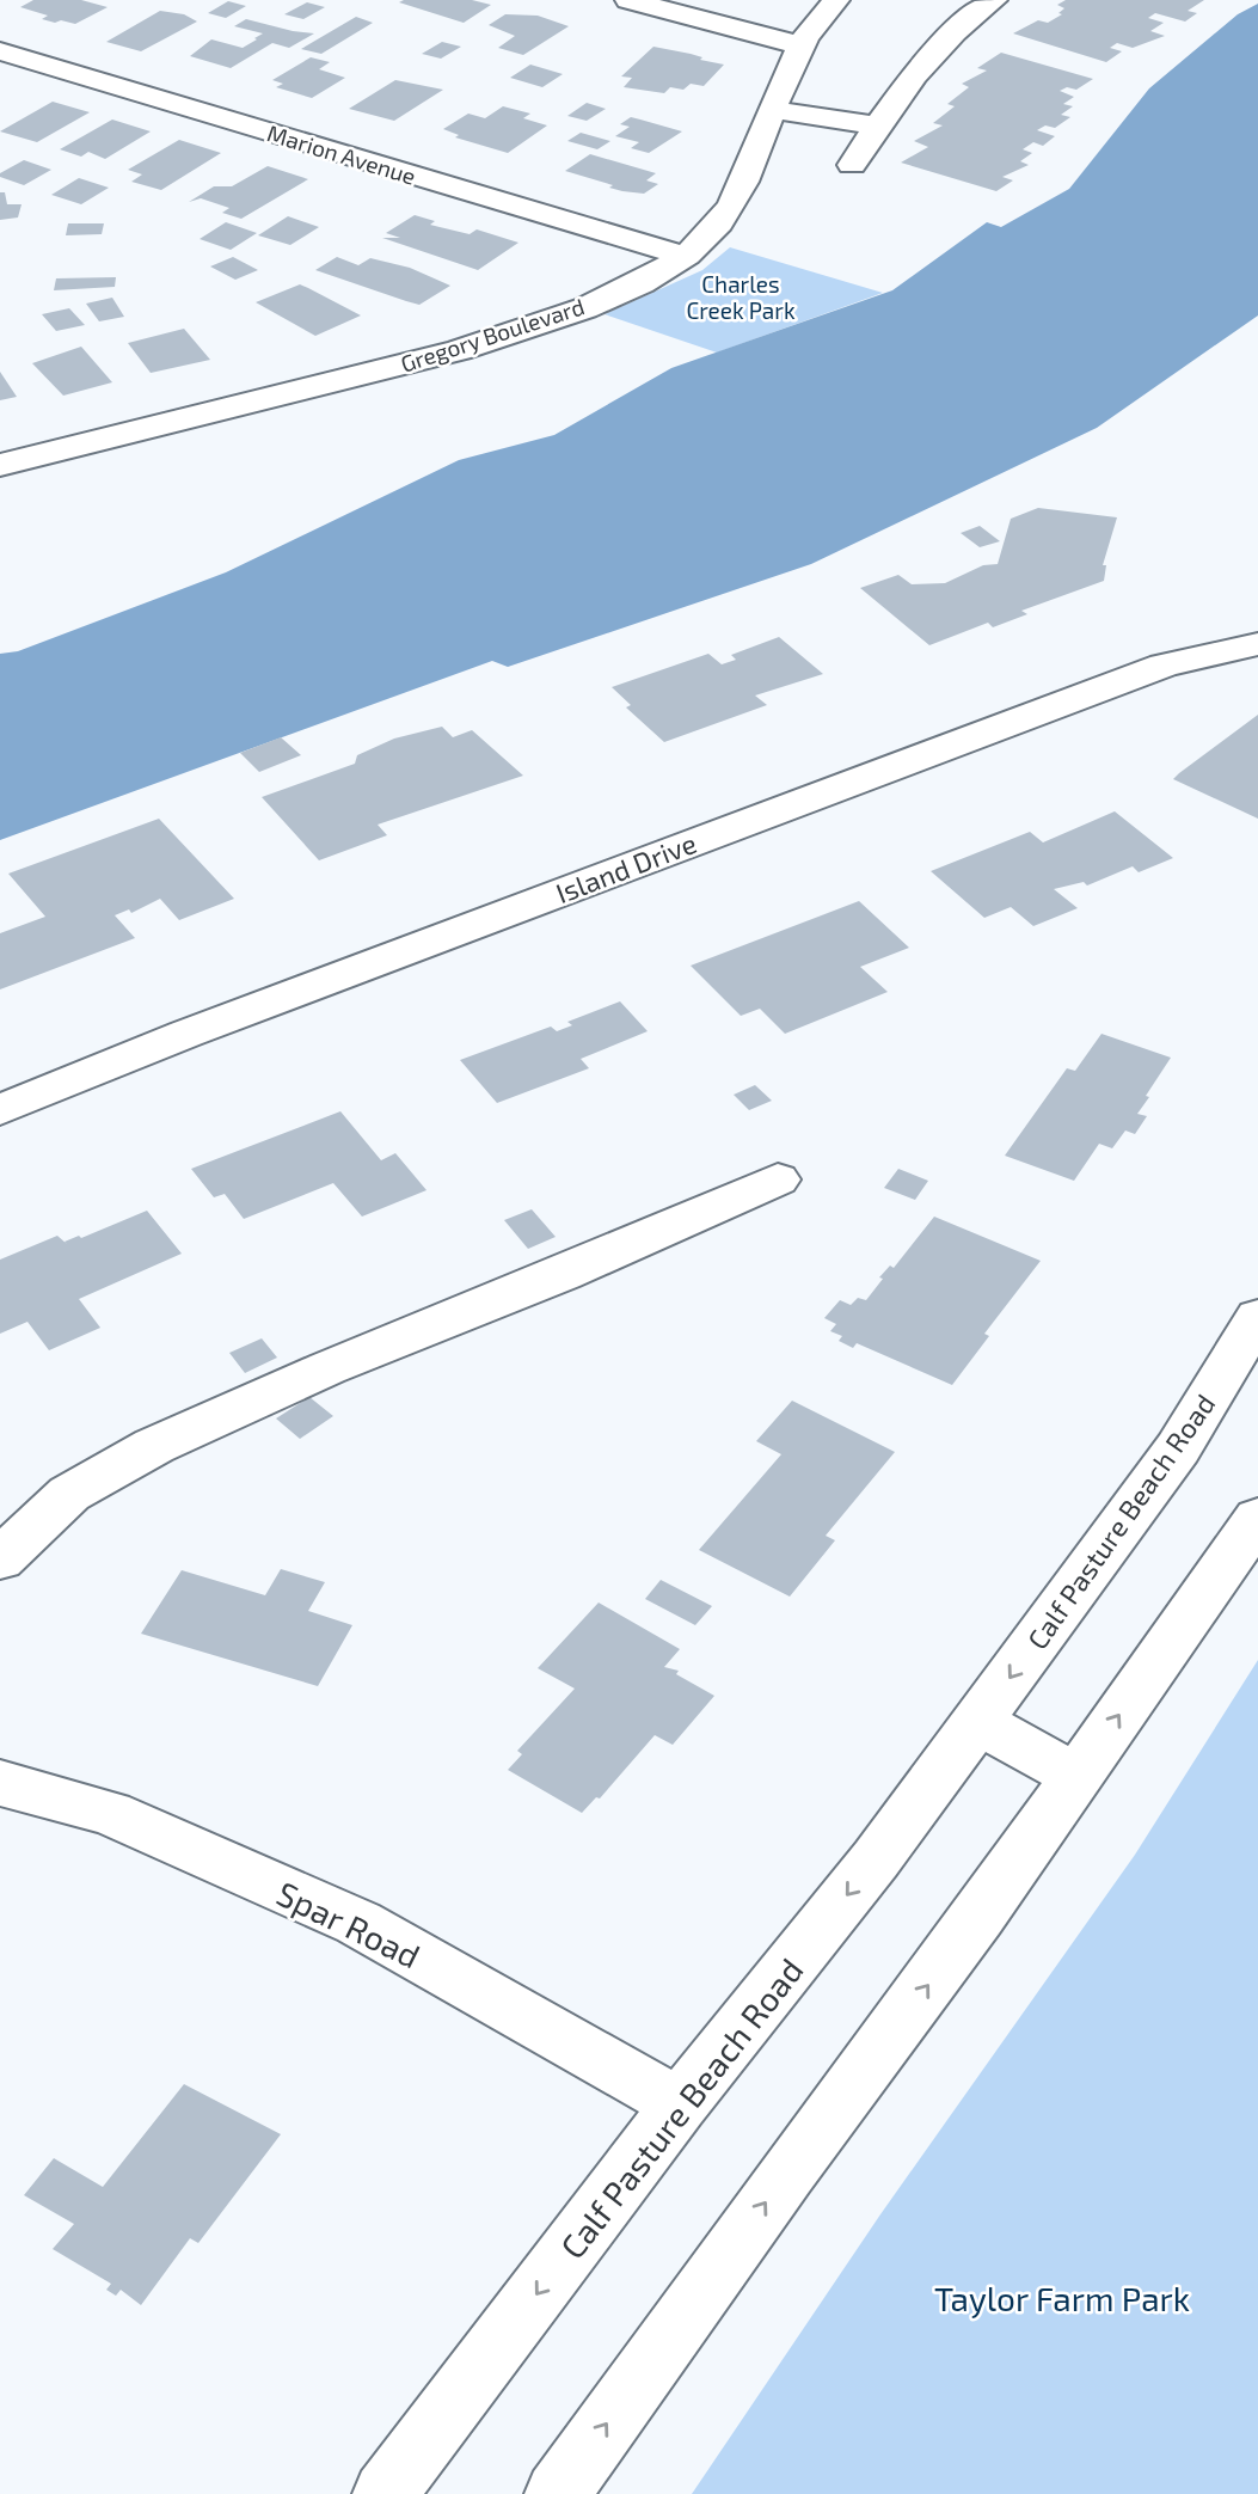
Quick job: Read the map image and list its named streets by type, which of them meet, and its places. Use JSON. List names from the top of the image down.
{
  "streets": {
    "street": [
      "Marion Avenue",
      "Gregory Boulevard",
      "Island Drive",
      "Calf Pasture Beach Road",
      "Spar Road"
    ]
  },
  "crossings": [
    ["Marion Avenue", "Gregory Boulevard"],
    ["Calf Pasture Beach Road", "Spar Road"]
  ],
  "parks": ["Charles Creek Park", "Taylor Farm Park"]
}
